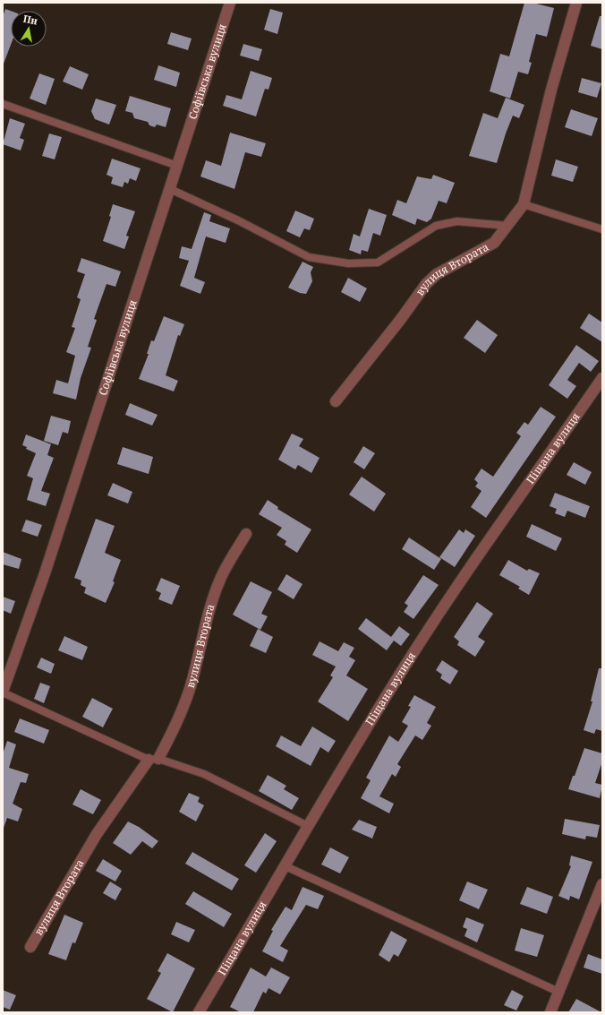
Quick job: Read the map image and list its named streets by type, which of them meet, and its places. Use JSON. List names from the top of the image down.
{
  "streets": {
    "street": ["Софіївська вулиця", "вулиця Втората", "Піщана вулиця"]
  },
  "north": "top"
}
